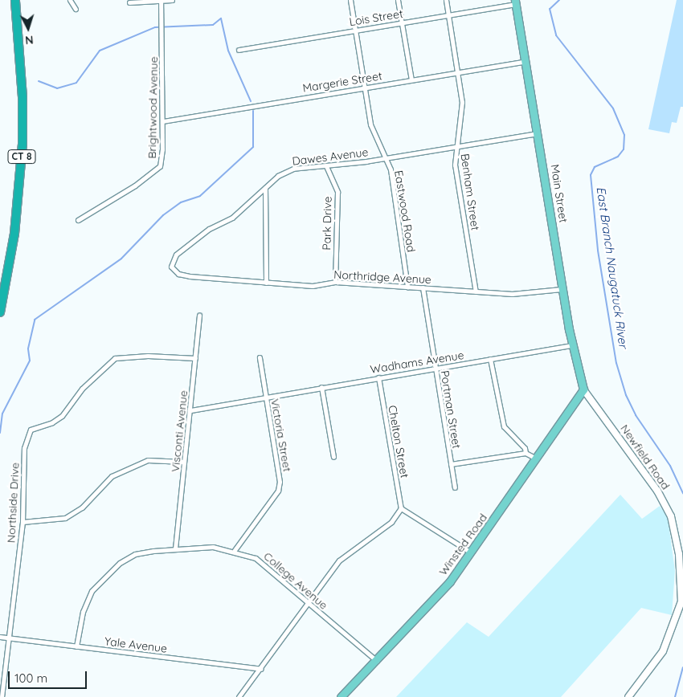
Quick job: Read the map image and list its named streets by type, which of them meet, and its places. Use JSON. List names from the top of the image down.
{
  "streets": {
    "highway": ["CT 8"],
    "main road": ["Main Street", "Winsted Road"],
    "street": [
      "Lois Street",
      "Margerie Street",
      "Brightwood Avenue",
      "Dawes Avenue",
      "Benham Street",
      "Eastwood Road",
      "Park Drive",
      "Northridge Avenue",
      "Wadhams Avenue",
      "Portman Street",
      "Visconti Avenue",
      "Victoria Street",
      "Chelton Street",
      "Newfield Road",
      "Northside Drive",
      "College Avenue",
      "Yale Avenue"
    ]
  },
  "crossings": [
    ["Lois Street", "Benham Street"],
    ["Lois Street", "Main Street"],
    ["Lois Street", "Eastwood Road"],
    ["Margerie Street", "Brightwood Avenue"],
    ["Margerie Street", "Benham Street"],
    ["Margerie Street", "Main Street"],
    ["Margerie Street", "Eastwood Road"],
    ["Dawes Avenue", "Benham Street"],
    ["Dawes Avenue", "Main Street"],
    ["Dawes Avenue", "Eastwood Road"],
    ["Dawes Avenue", "Park Drive"],
    ["Dawes Avenue", "Northridge Avenue"],
    ["Benham Street", "Northridge Avenue"],
    ["Main Street", "Northridge Avenue"],
    ["Main Street", "Wadhams Avenue"],
    ["Main Street", "Newfield Road"],
    ["Main Street", "Winsted Road"],
    ["Eastwood Road", "Northridge Avenue"],
    ["Park Drive", "Northridge Avenue"],
    ["Northridge Avenue", "Portman Street"],
    ["Wadhams Avenue", "Portman Street"],
    ["Wadhams Avenue", "Visconti Avenue"],
    ["Wadhams Avenue", "Victoria Street"],
    ["Wadhams Avenue", "Chelton Street"],
    ["Visconti Avenue", "Northside Drive"],
    ["Visconti Avenue", "College Avenue"],
    ["Victoria Street", "College Avenue"],
    ["Newfield Road", "Winsted Road"],
    ["Northside Drive", "Yale Avenue"],
    ["Winsted Road", "College Avenue"],
    ["College Avenue", "Yale Avenue"]
  ],
  "water": ["East Branch Naugatuck River"],
  "scale_bar": "100 m",
  "north": "bottom"
}
